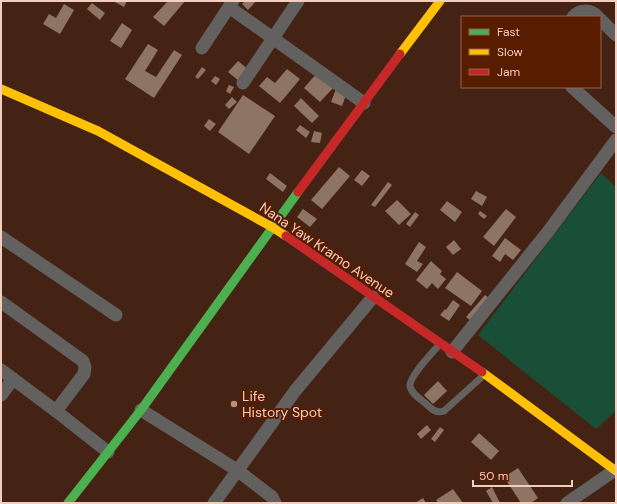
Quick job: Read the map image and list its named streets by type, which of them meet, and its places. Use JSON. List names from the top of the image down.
{
  "streets": {
    "main road": ["Nana Yaw Kramo Avenue"]
  },
  "places": ["Life History Spot"],
  "legend": ["Fast", "Slow", "Jam"],
  "scale_bar": "50 m"
}
